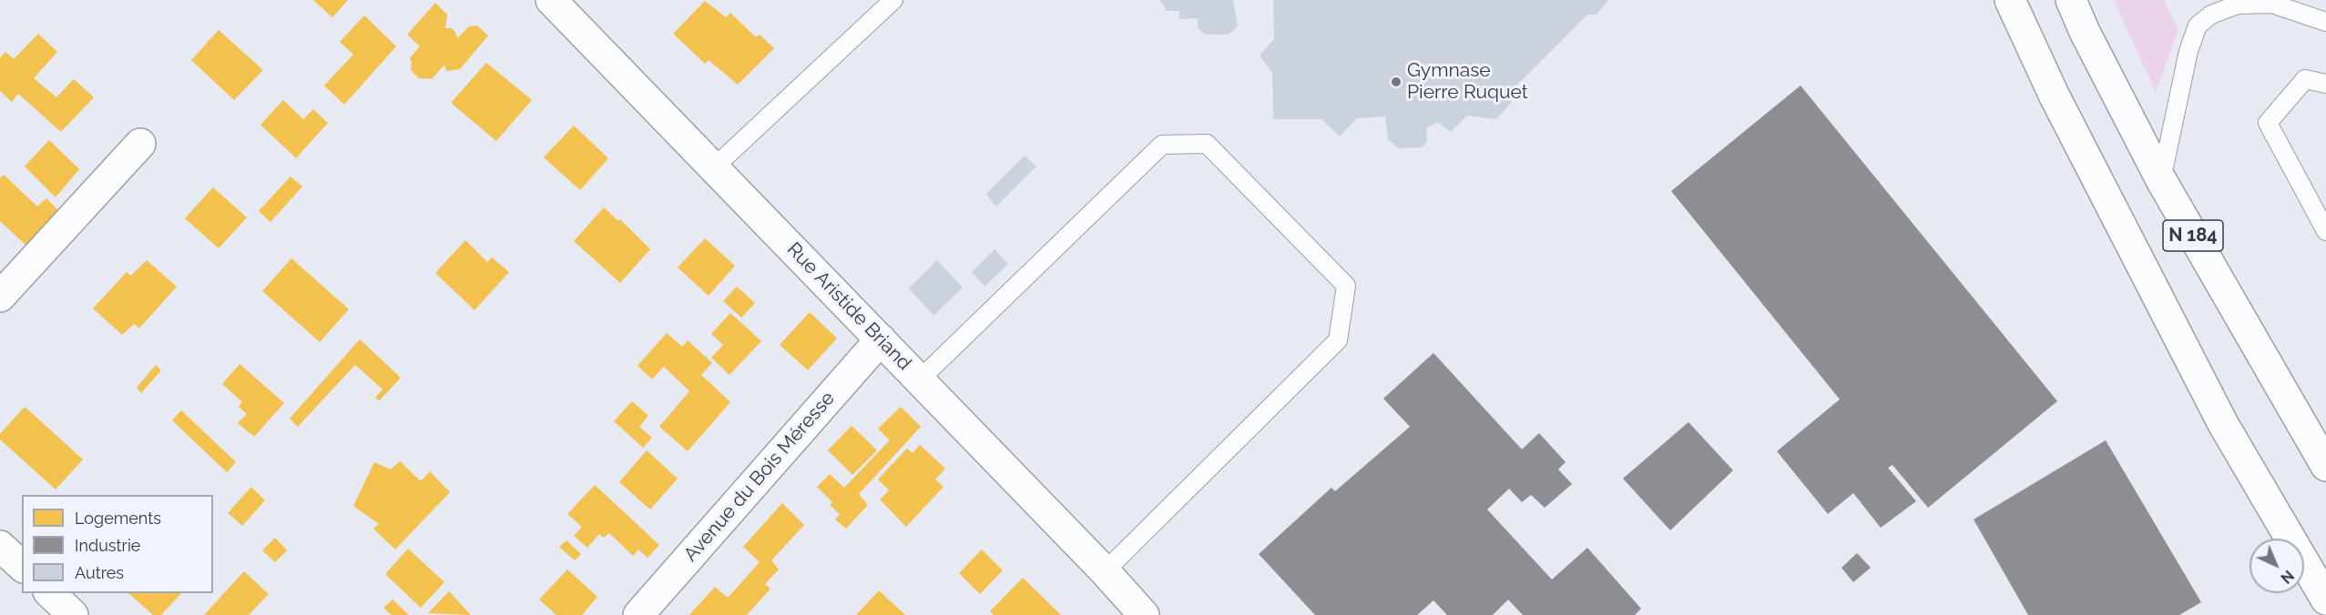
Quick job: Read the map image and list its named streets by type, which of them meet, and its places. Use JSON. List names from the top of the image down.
{
  "streets": {
    "street": ["N 184", "Rue Aristide Briand", "Avenue du Bois Méresse"]
  },
  "crossings": [
    ["Rue Aristide Briand", "Avenue du Bois Méresse"]
  ],
  "places": ["Gymnase Pierre Ruquet"],
  "legend": ["Logements", "Industrie", "Autres"],
  "north": "bottom right"
}
